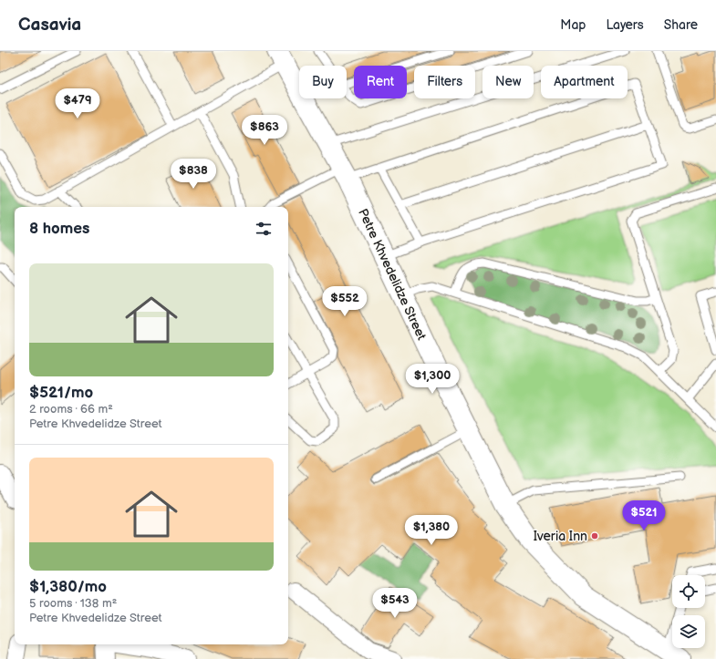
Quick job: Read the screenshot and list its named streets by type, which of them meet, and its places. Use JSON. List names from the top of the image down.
{
  "streets": {
    "street": ["Petre Khvedelidze Street"]
  },
  "places": ["Iveria Inn"],
  "page": {
    "header": "Casavia",
    "nav": ["Map", "Layers", "Share"],
    "chip": [
      "Buy",
      "Rent",
      "Filters",
      "New",
      "Apartment"
    ],
    "price": [
      "$479",
      "$863",
      "$838",
      "$552",
      "$1,300",
      "$521",
      "$1,380",
      "$543"
    ],
    "heading": "8 homes",
    "list": [
      {
        "name": "$521/mo",
        "note": "2 rooms · 66 m² · Petre Khvedelidze Street"
      },
      {
        "name": "$1,380/mo",
        "note": "5 rooms · 138 m² · Petre Khvedelidze Street"
      }
    ]
  }
}
